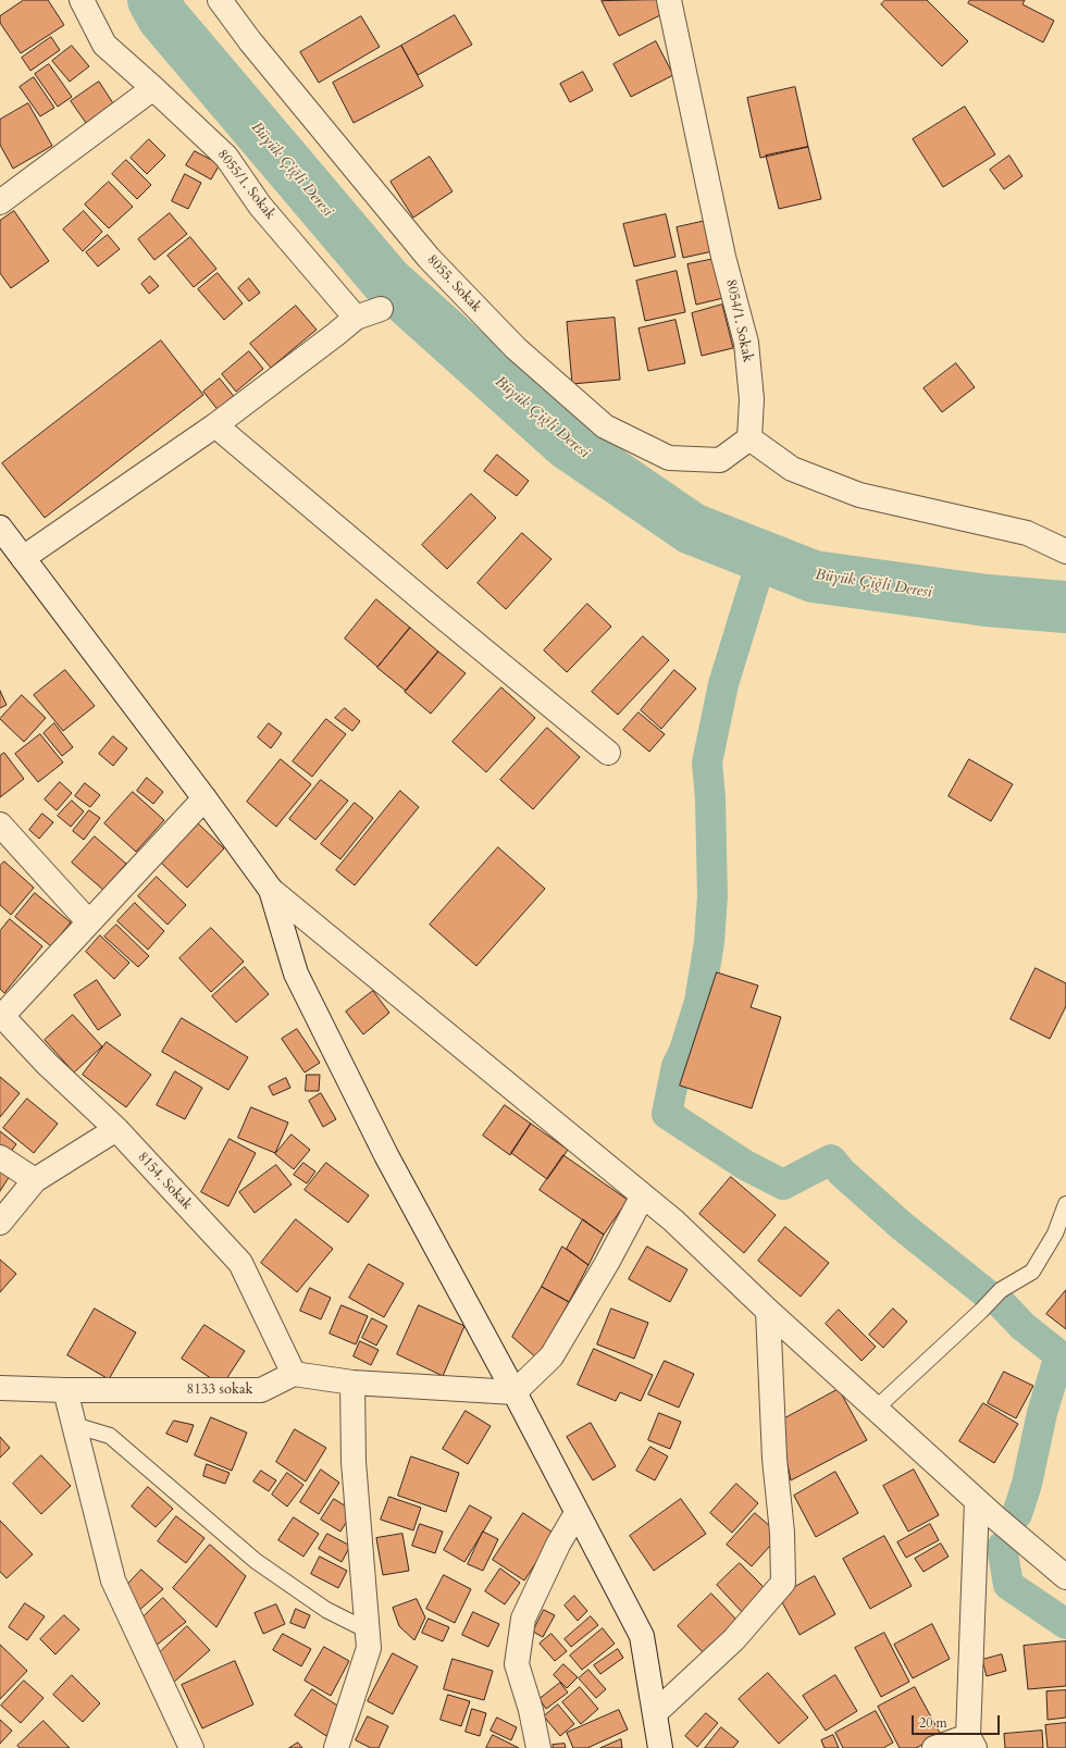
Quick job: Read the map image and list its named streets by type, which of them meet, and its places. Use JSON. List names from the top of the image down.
{
  "streets": {
    "street": [
      "8055/1. Sokak",
      "8055. Sokak",
      "8054/1. Sokak",
      "8154. Sokak",
      "8133 sokak"
    ]
  },
  "crossings": [
    ["8055. Sokak", "8054/1. Sokak"],
    ["8154. Sokak", "8133 sokak"]
  ],
  "water": ["Büyük Çiğli Deresi"],
  "scale_bar": "20 m"
}
